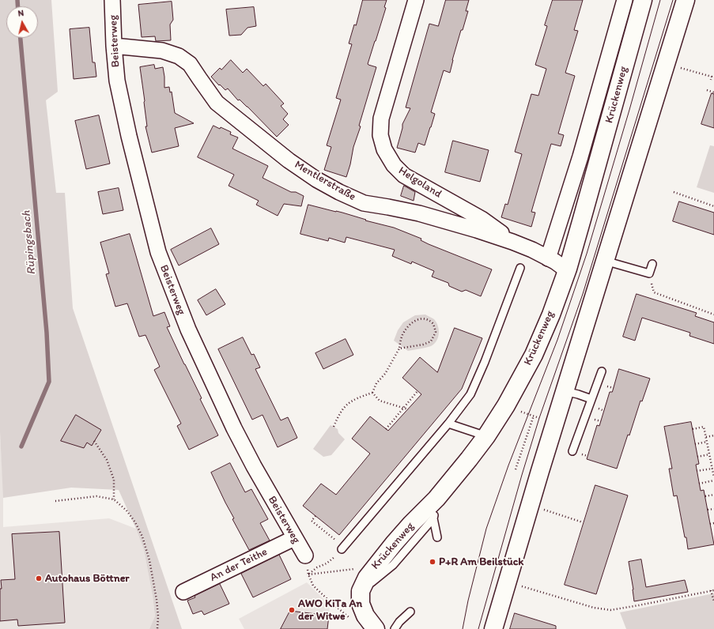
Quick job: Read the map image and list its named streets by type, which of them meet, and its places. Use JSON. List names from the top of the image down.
{
  "streets": {
    "main road": ["Krückenweg"],
    "street": [
      "Beisterweg",
      "Mentlerstraße",
      "Helgoland",
      "An der Teithe"
    ]
  },
  "crossings": [
    ["Beisterweg", "Mentlerstraße"],
    ["Beisterweg", "An der Teithe"],
    ["Krückenweg", "Mentlerstraße"],
    ["Mentlerstraße", "Helgoland"]
  ],
  "water": ["Rüpingsbach"],
  "places": ["P+R Am Beilstück", "Autohaus Böttner", "AWO KiTa An der Witwe"],
  "north": "top"
}
